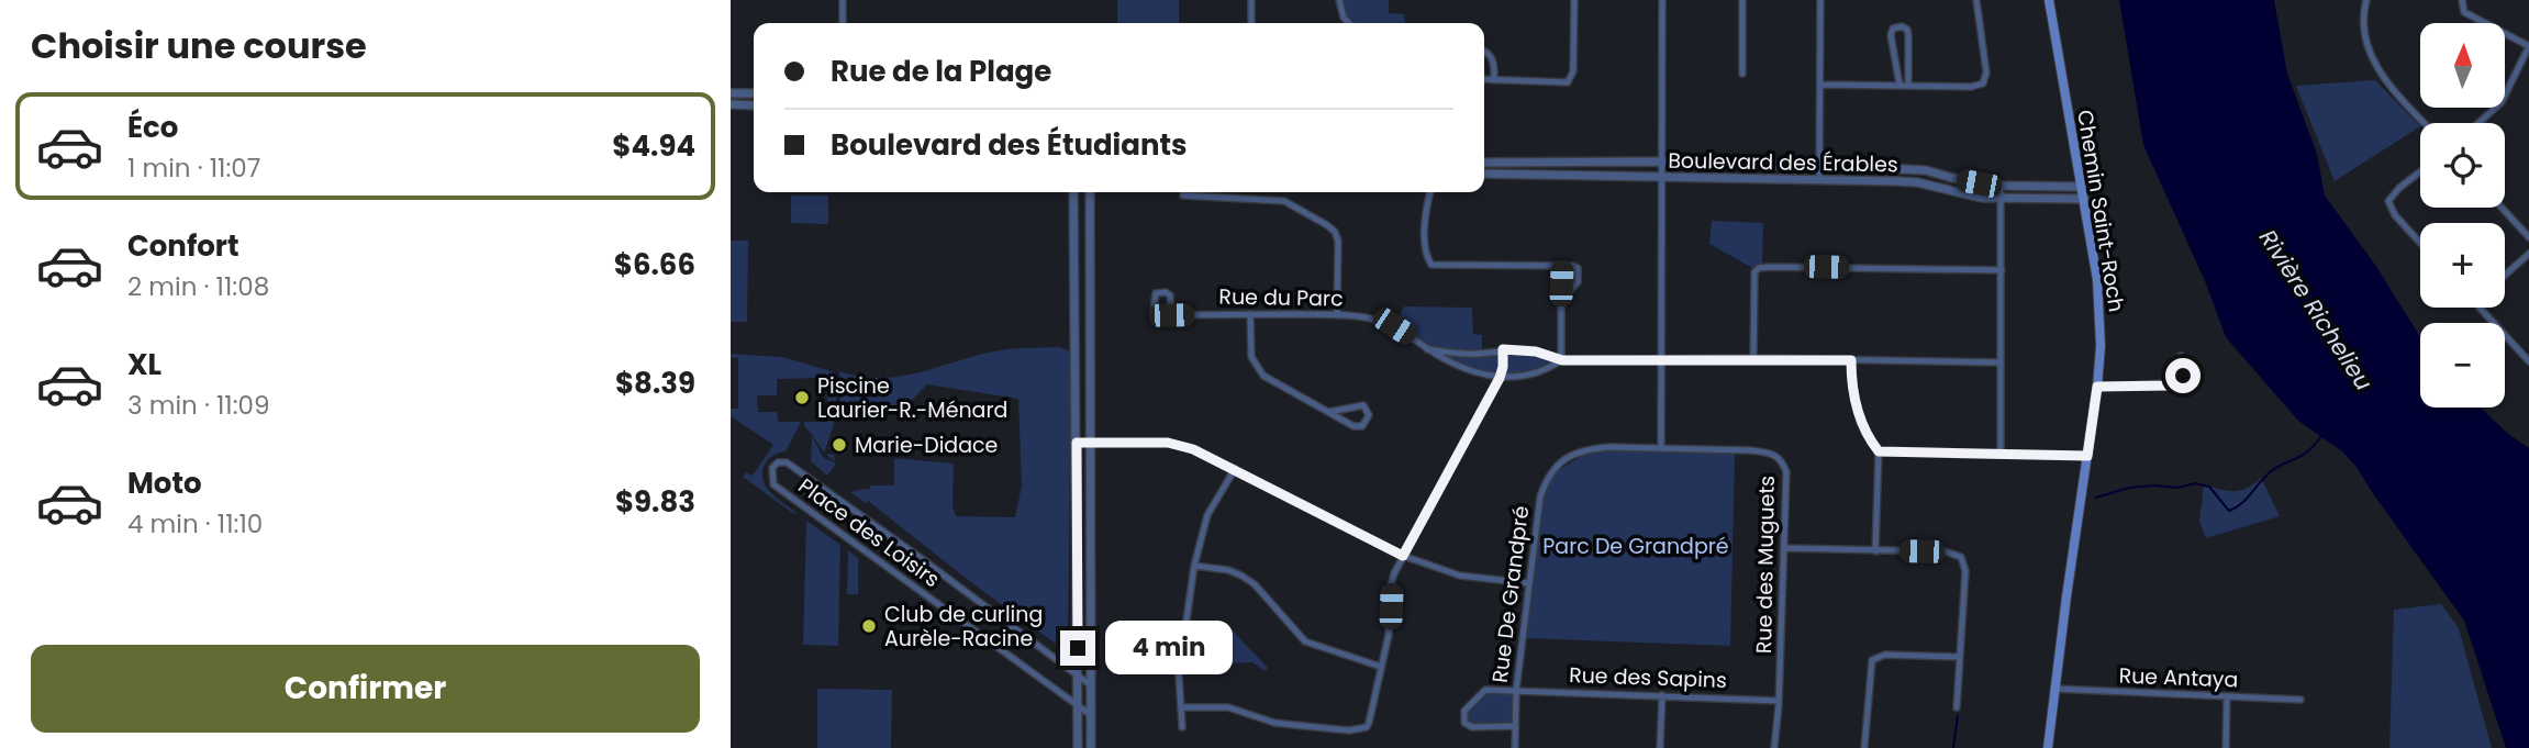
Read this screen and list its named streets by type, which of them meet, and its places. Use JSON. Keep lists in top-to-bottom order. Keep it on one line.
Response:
{"streets":{"main road":["Chemin Saint-Roch"],"street":["Boulevard des Érables","Rue du Parc","Place des Loisirs","Rue des Muguets","Rue De Grandpré","Rue des Sapins","Rue Antaya"]},"crossings":[["Boulevard des Érables","Chemin Saint-Roch"],["Chemin Saint-Roch","Rue Antaya"],["Rue des Muguets","Rue De Grandpré"],["Rue des Muguets","Rue des Sapins"],["Rue De Grandpré","Rue des Sapins"]],"water":["Rivière Richelieu"],"parks":["Parc De Grandpré"],"places":["Piscine Laurier-R.-Ménard","Marie-Didace","Club de curling Aurèle-Racine"],"north":"top","page":{"heading":"Choisir une course","map_buttons":["+","−"],"banner":["Rue de la Plage","Boulevard des Étudiants"],"list":[{"name":"Éco","note":"1 min · 11:07","value":"$4.94"},{"name":"Confort","note":"2 min · 11:08","value":"$6.66"},{"name":"XL","note":"3 min · 11:09","value":"$8.39"},{"name":"Moto","note":"4 min · 11:10","value":"$9.83"}],"bubble":"4 min","buttons":"Confirmer"}}
